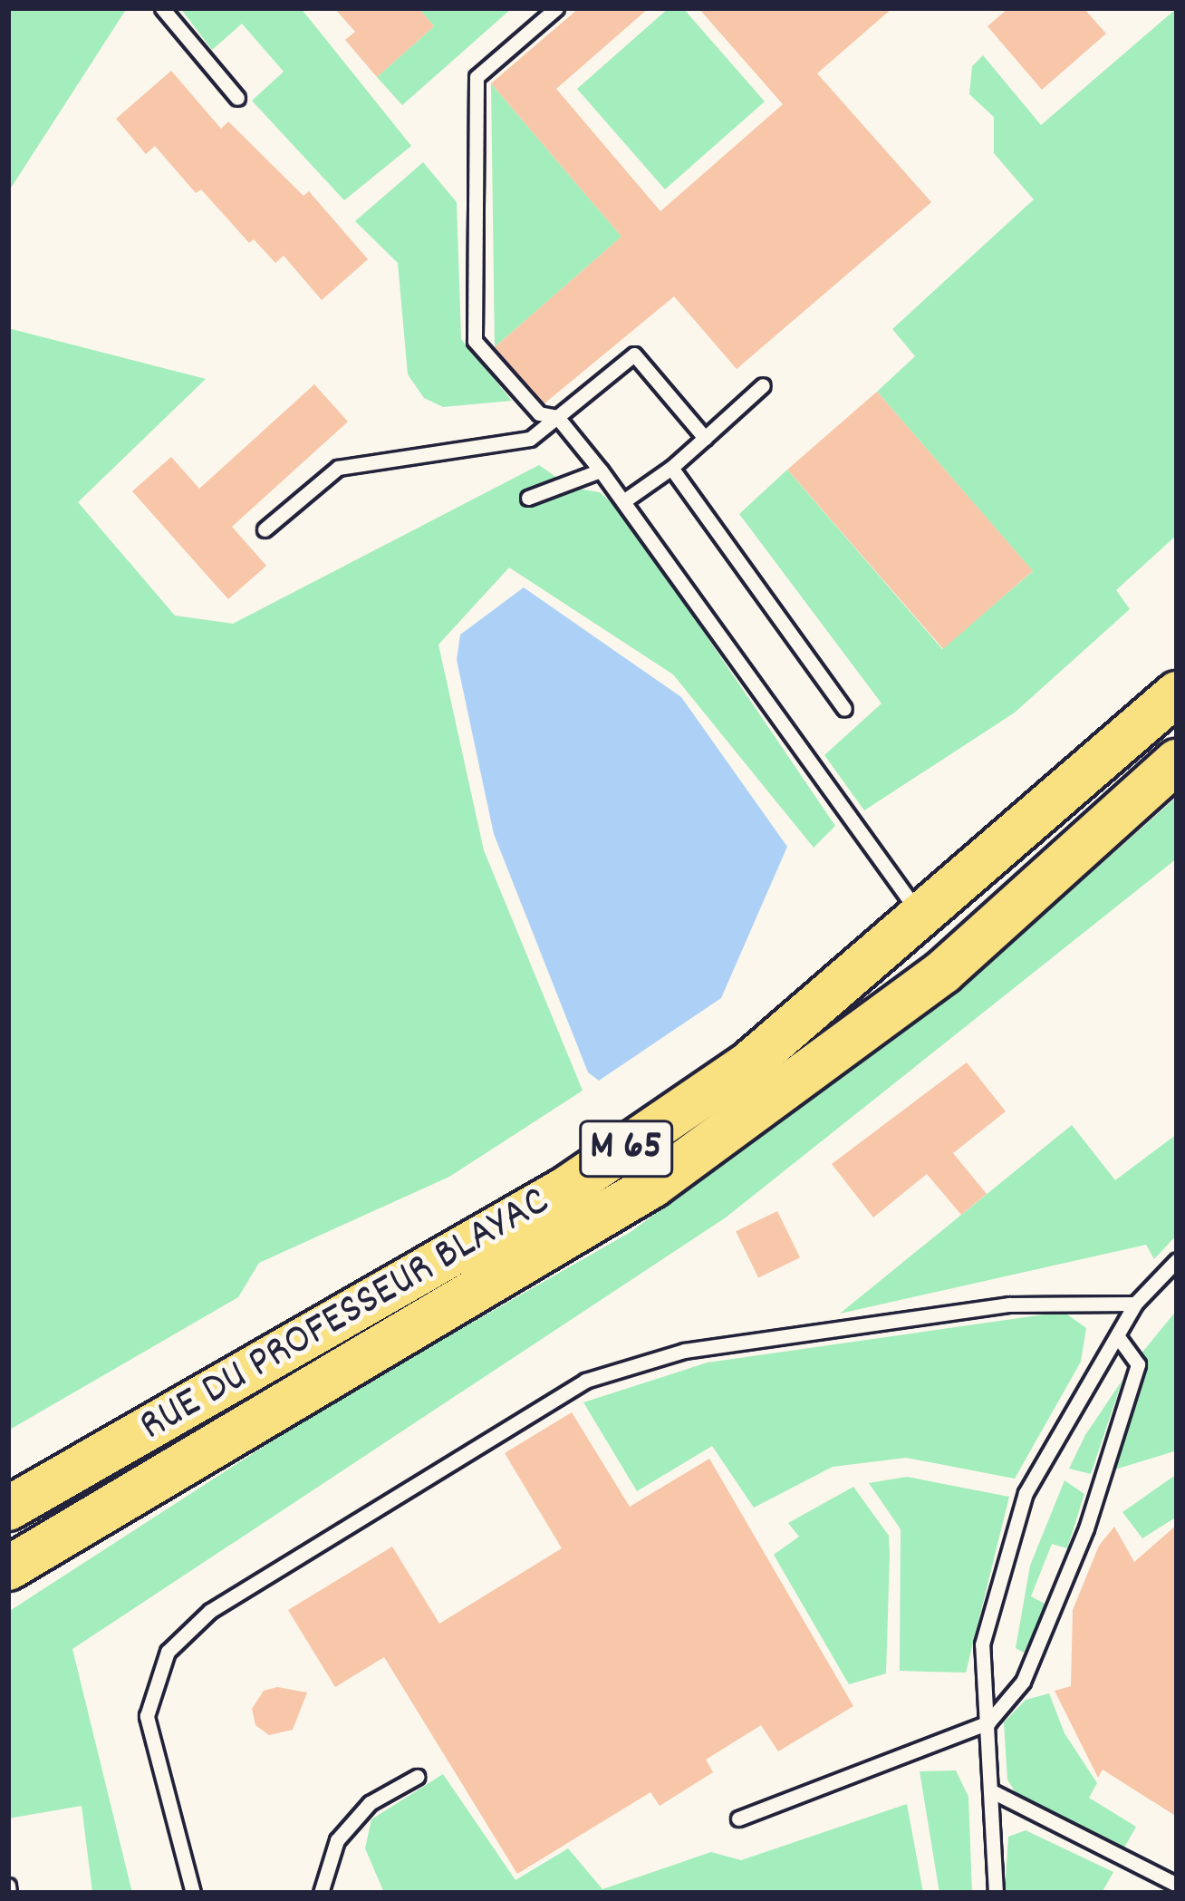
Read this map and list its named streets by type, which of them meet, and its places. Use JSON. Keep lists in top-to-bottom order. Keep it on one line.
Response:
{"streets":{"main road":["M 65","RUE DU PROFESSEUR BLAYAC"]}}
